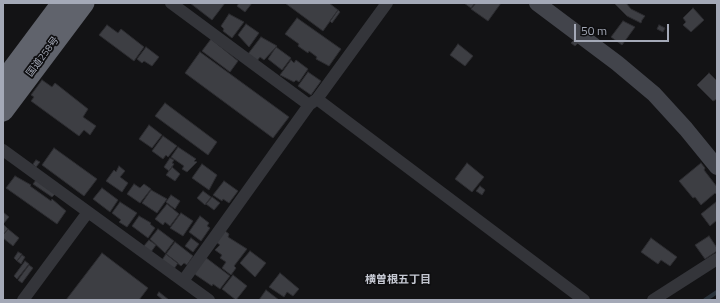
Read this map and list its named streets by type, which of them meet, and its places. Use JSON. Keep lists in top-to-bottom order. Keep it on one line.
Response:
{"streets":{"highway":["国道258号"]},"districts":["横曽根五丁目"],"scale_bar":"50 m"}
